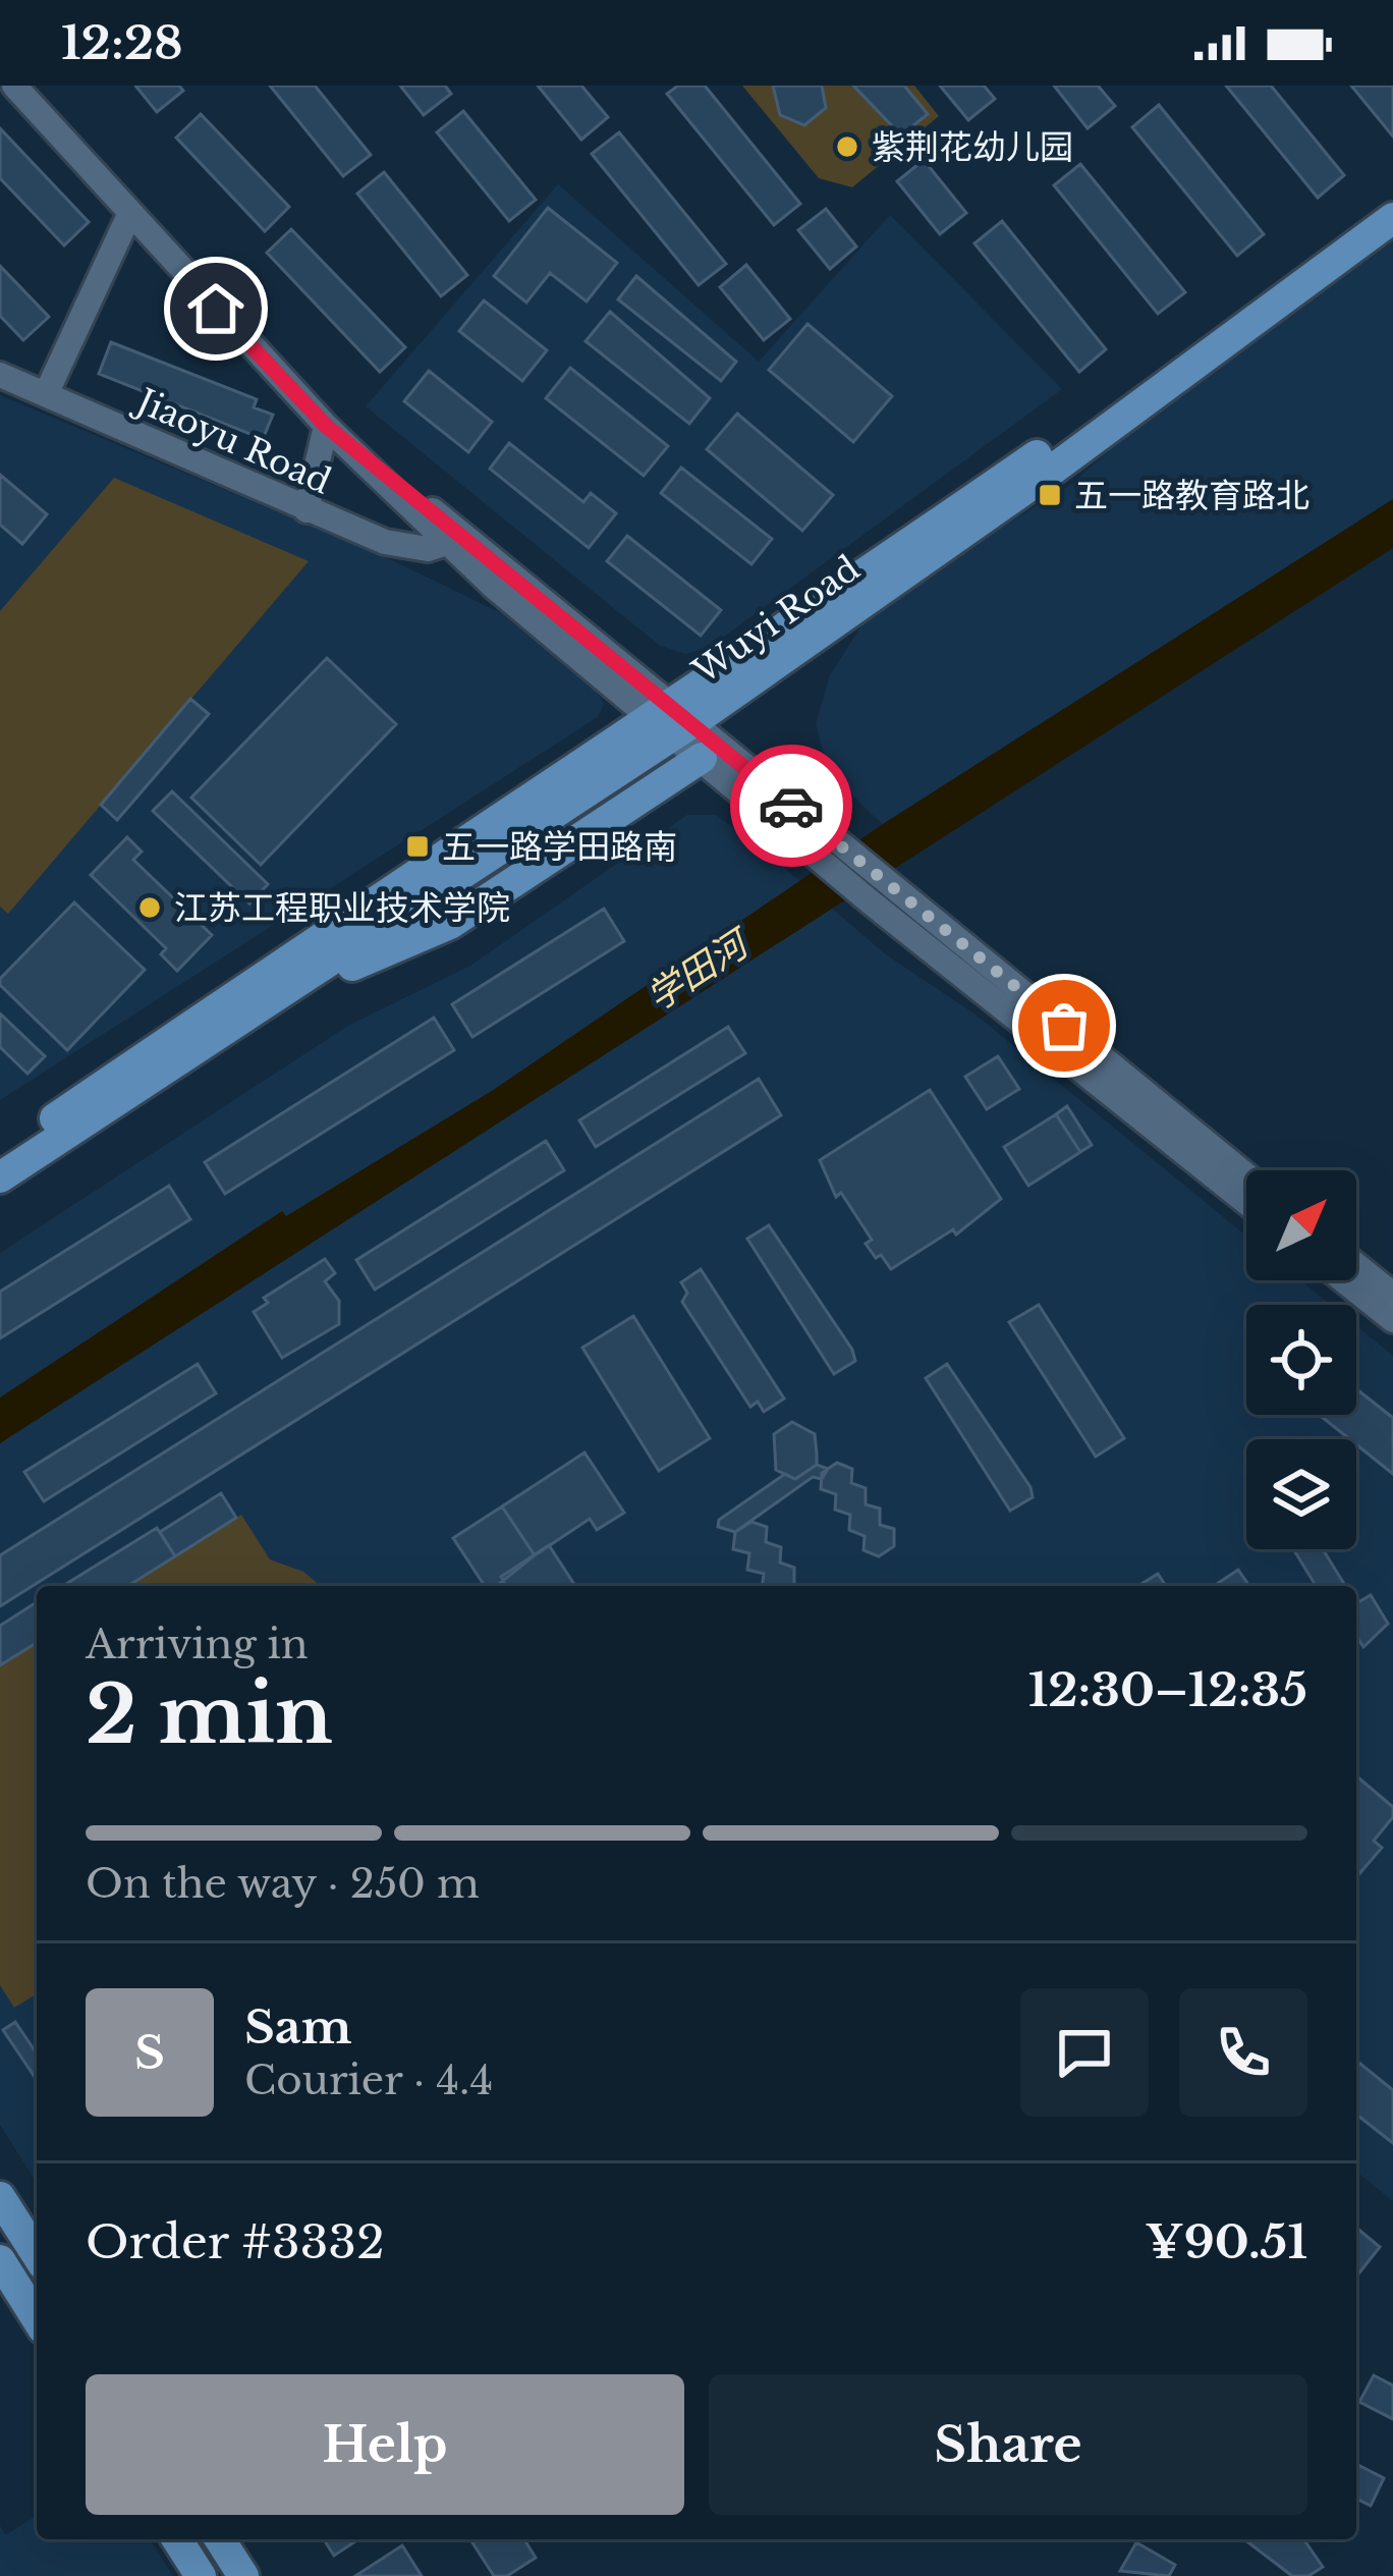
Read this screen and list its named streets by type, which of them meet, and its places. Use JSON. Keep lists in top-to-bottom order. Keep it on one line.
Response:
{"streets":{"main road":["Wuyi Road"],"street":["Jiaoyu Road"]},"crossings":[["Jiaoyu Road","Wuyi Road"]],"water":["学田河"],"places":{"other":["紫荆花幼儿园","江苏工程职业技术学院"],"transit":["五一路教育路北","五一路学田路南"]},"north":"top right","page":{"status":"12:28","heading":["2 min","Arriving in","12:30–12:35"],"panel":["Sam","Courier · 4.4","Order #3332","¥90.51"],"bar":"On the way · 250 m","round":"S","buttons":["Help","Share"]}}
